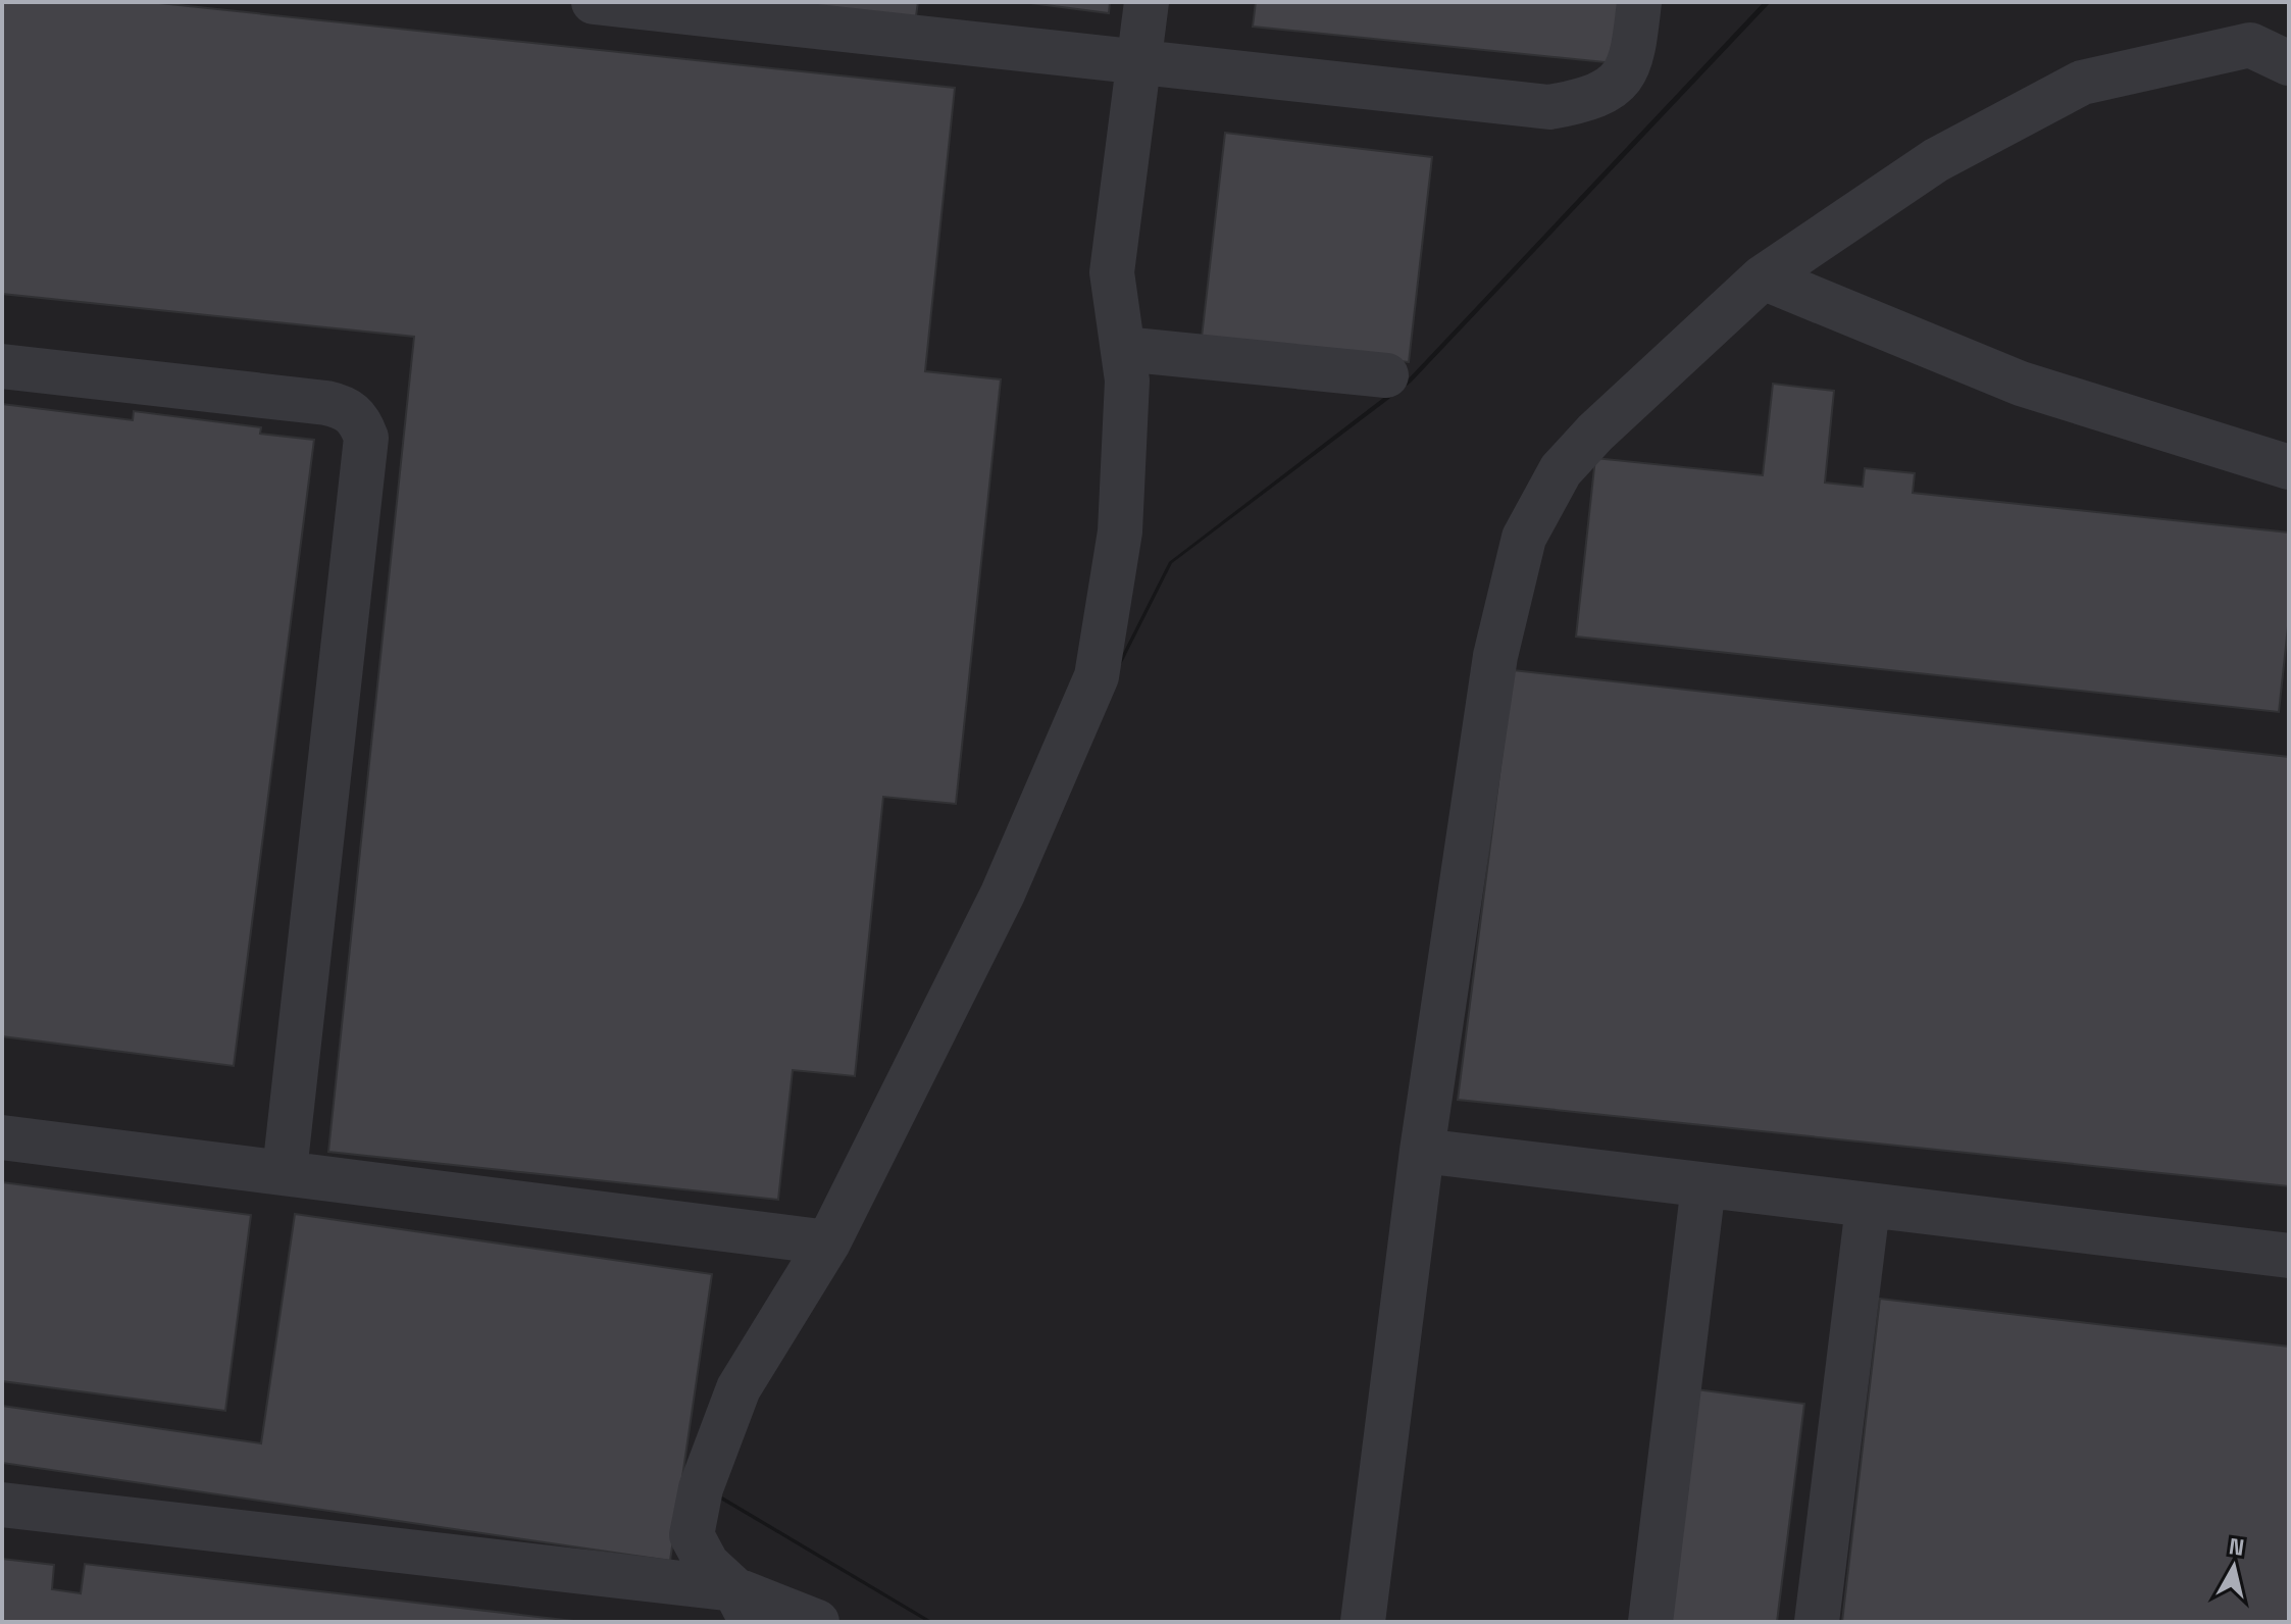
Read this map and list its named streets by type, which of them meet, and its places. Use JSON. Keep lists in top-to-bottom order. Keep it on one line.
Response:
{"north":"top"}
